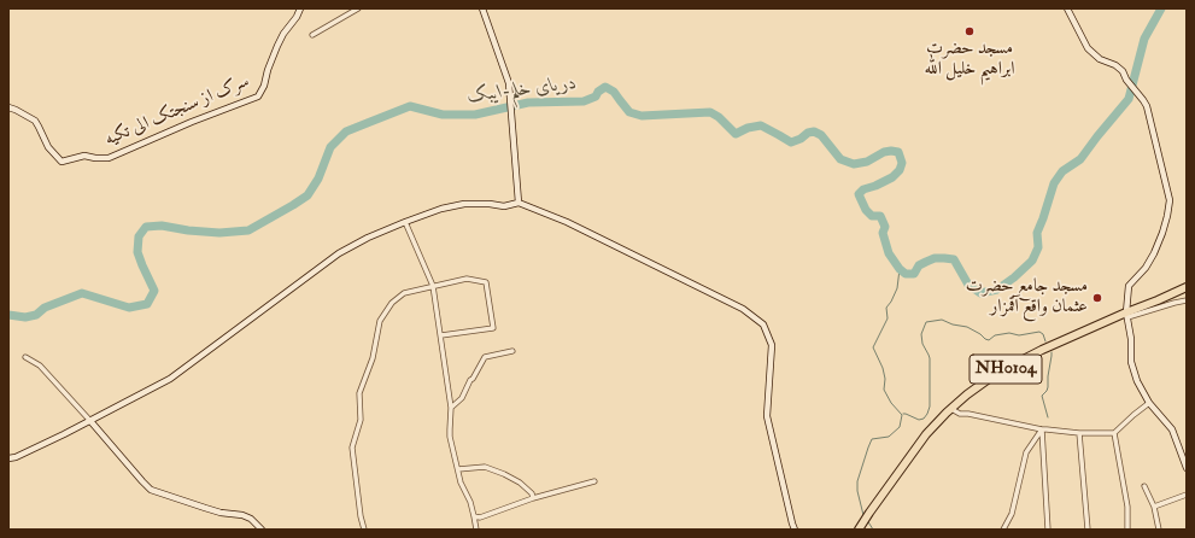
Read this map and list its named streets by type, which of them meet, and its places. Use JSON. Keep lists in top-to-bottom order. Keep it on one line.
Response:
{"streets":{"highway":["NH0104"],"main road":["سرک از سنجتک الی تکیه"]},"water":["دریای خلم-ایبک"],"places":["مسجد حضرت ابراهیم خلیل الله","مسجد جامع حضرت عثمان واقع آقمزار"]}
